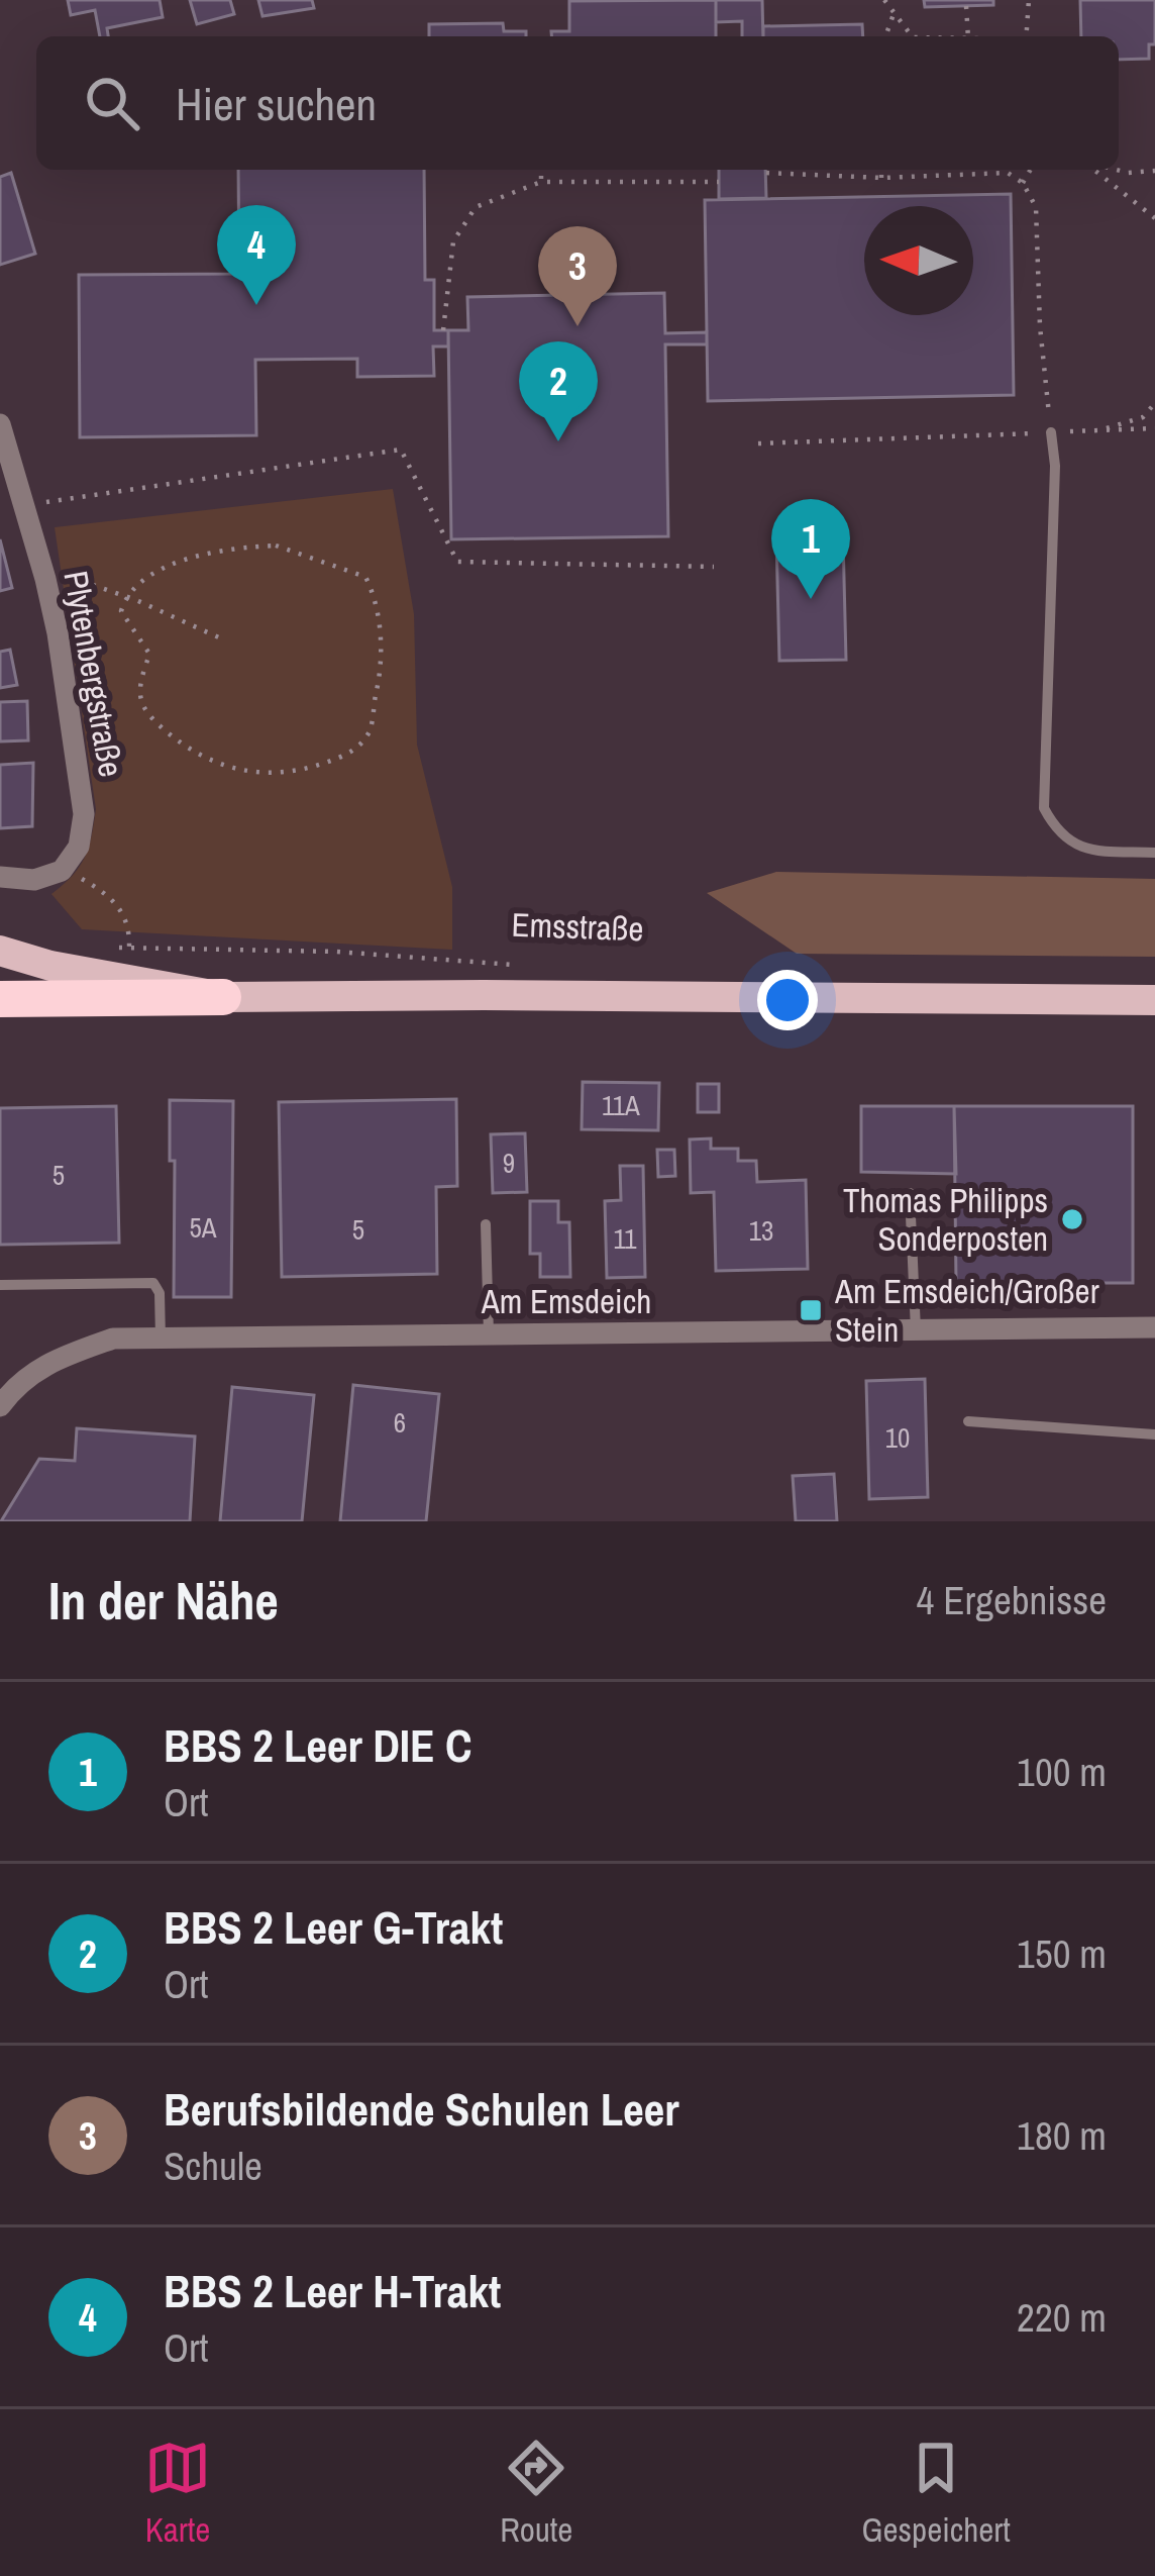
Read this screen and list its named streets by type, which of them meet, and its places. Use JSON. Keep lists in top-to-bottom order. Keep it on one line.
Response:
{"streets":{"highway":["Emsstraße"],"street":["Plytenbergstraße","Am Emsdeich"]},"places":{"other":["Thomas Philipps Sonderposten"],"transit":["Am Emsdeich/Großer Stein"]},"house_numbers":["11A","9","5","5A","5","13","11","6","10"],"north":"left","page":{"search":"Hier suchen","pins":["4","3","2","1"],"heading":["In der Nähe","4 Ergebnisse"],"list":[{"mark":"1","name":"BBS 2 Leer DIE C","note":"Ort","value":"100 m"},{"mark":"2","name":"BBS 2 Leer G-Trakt","note":"Ort","value":"150 m"},{"mark":"3","name":"Berufsbildende Schulen Leer","note":"Schule","value":"180 m"},{"mark":"4","name":"BBS 2 Leer H-Trakt","note":"Ort","value":"220 m"}],"nav":["Karte","Route","Gespeichert"]}}
